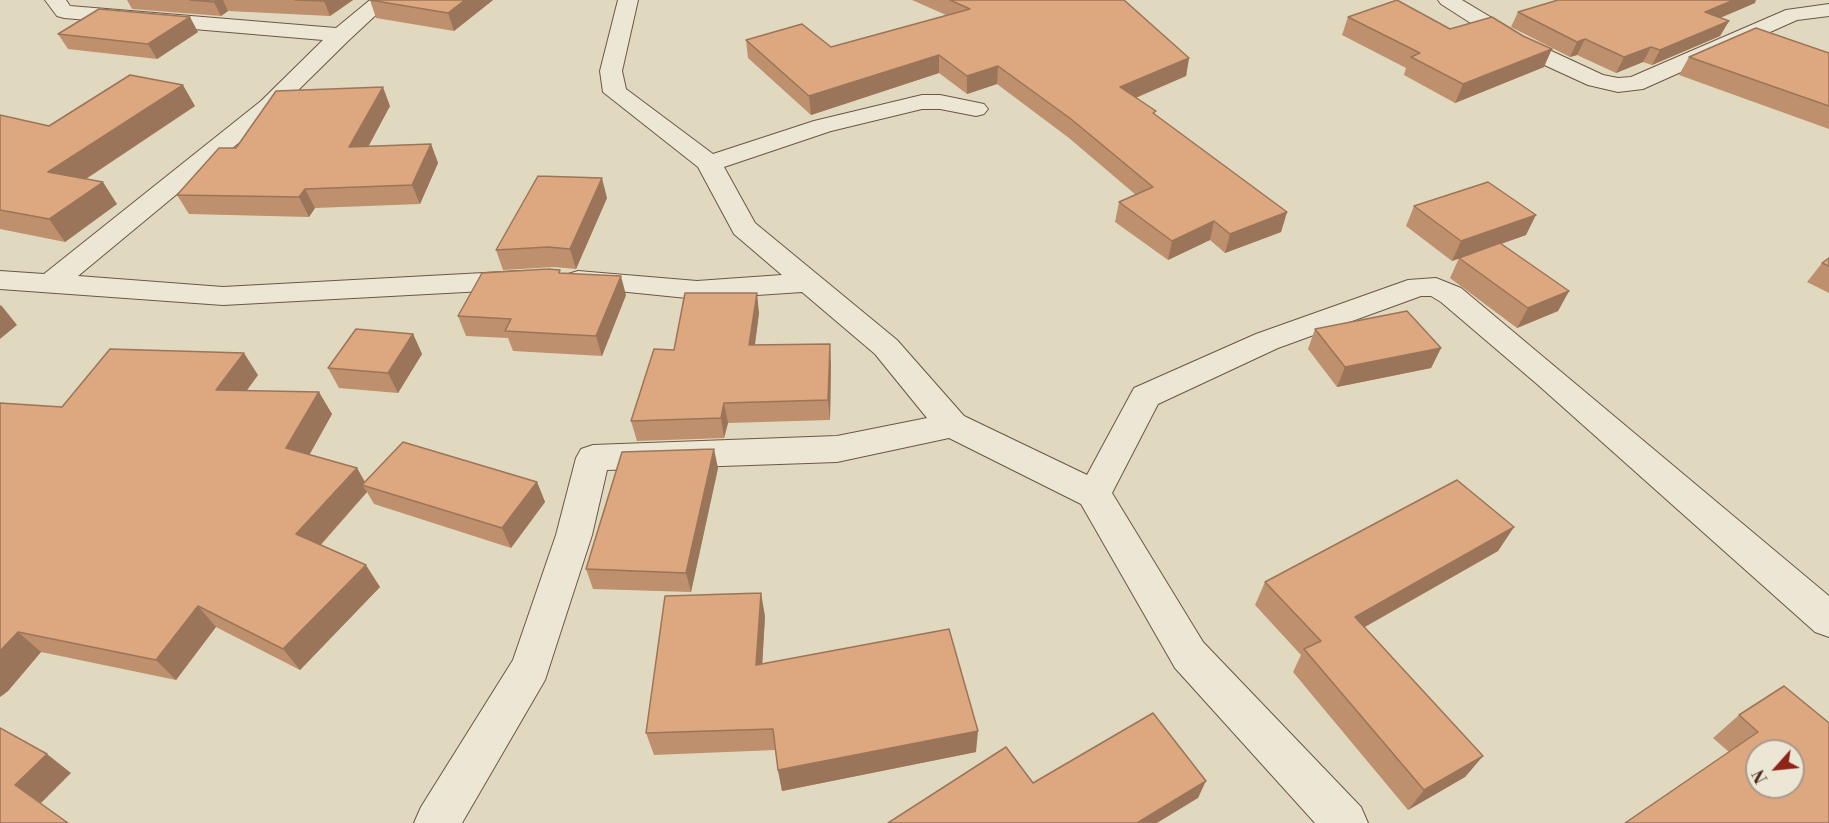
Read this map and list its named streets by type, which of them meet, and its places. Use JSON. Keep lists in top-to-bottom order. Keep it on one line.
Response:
{"north":"bottom left"}
